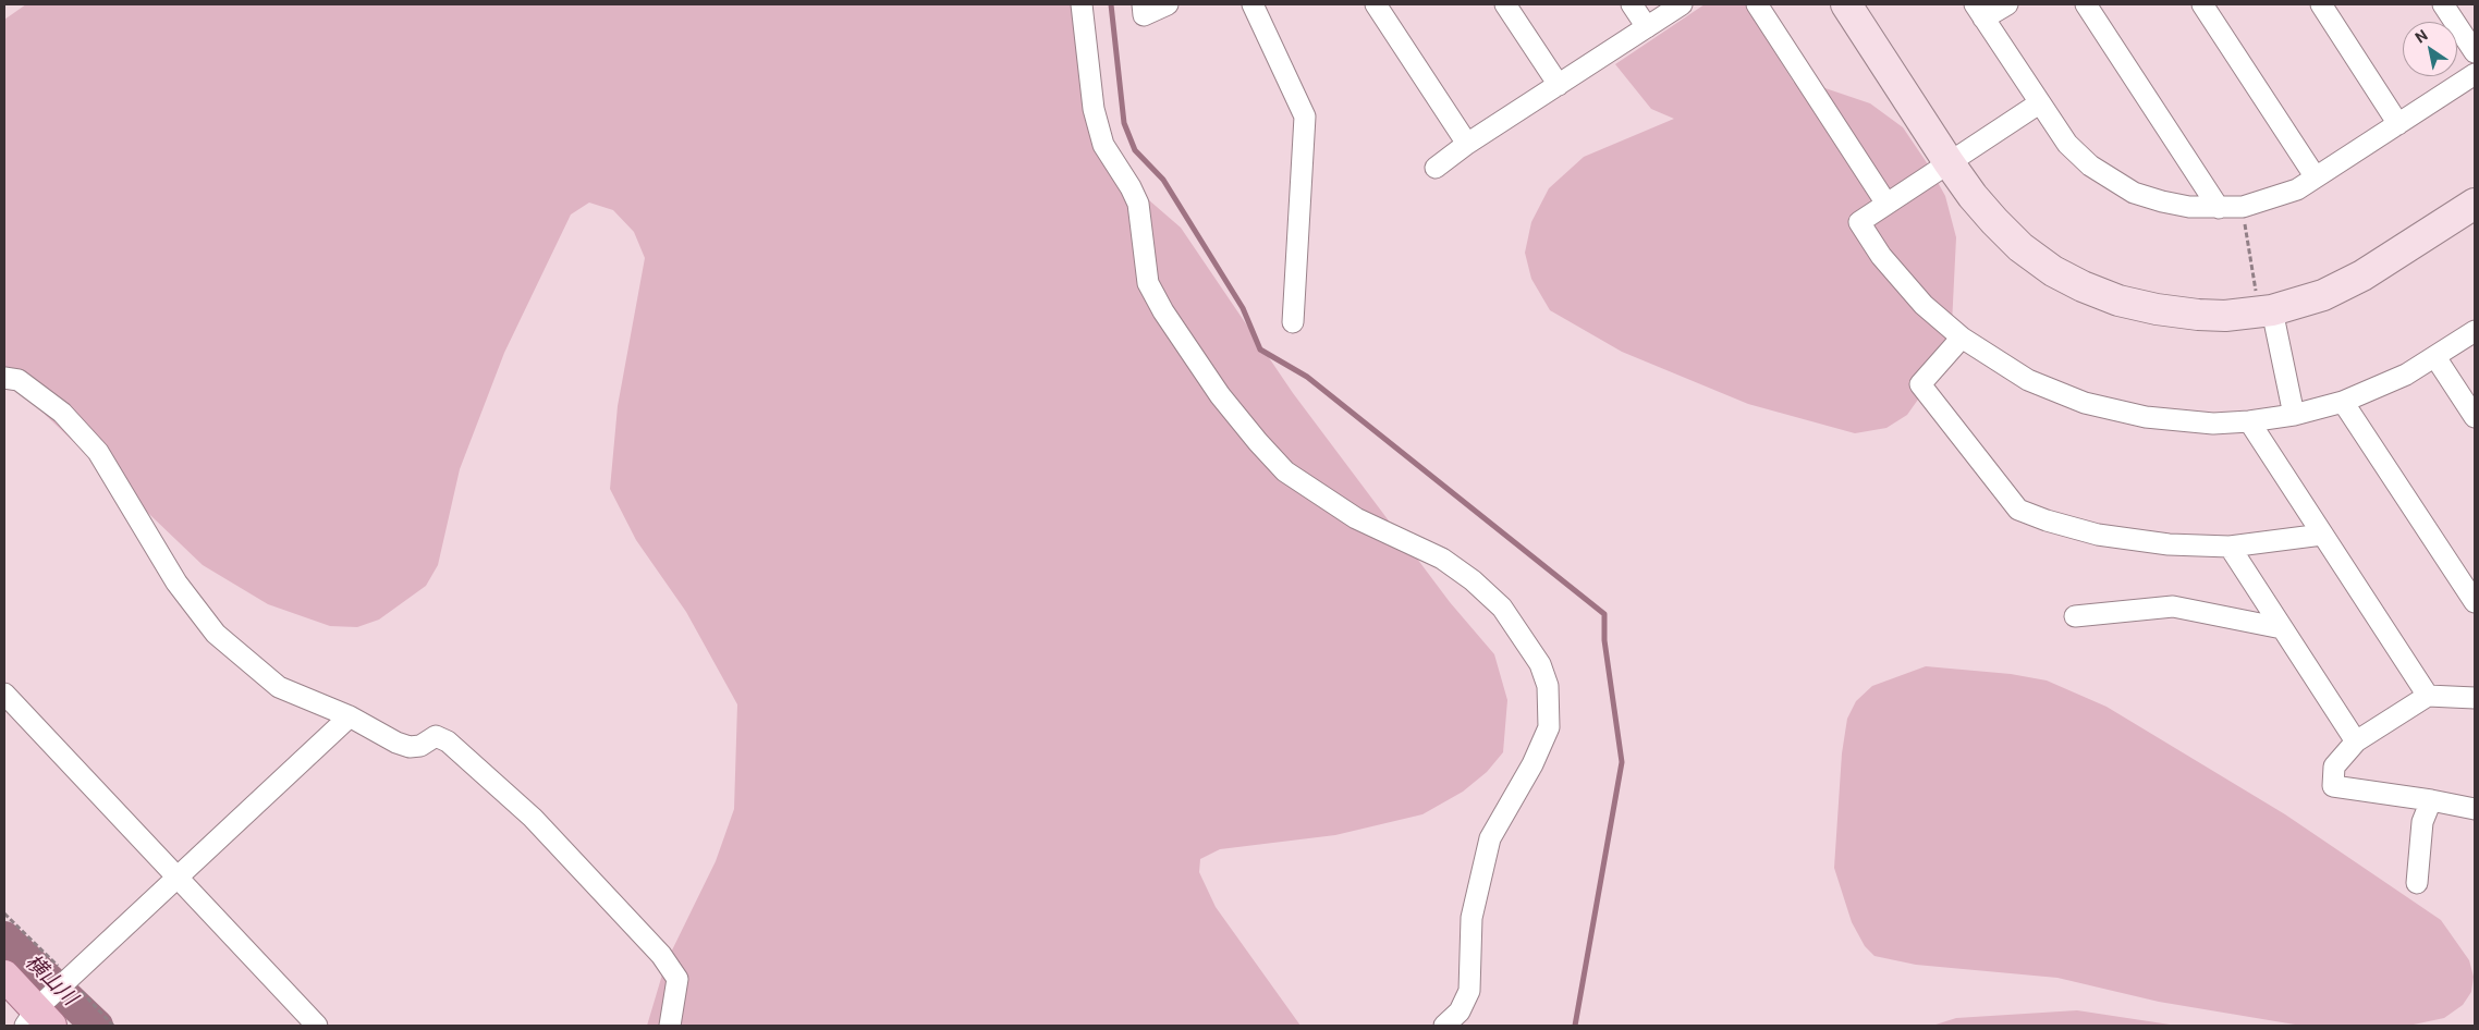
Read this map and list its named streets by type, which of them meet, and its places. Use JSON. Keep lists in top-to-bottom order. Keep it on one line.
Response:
{"water":["横山川"],"north":"top left"}
